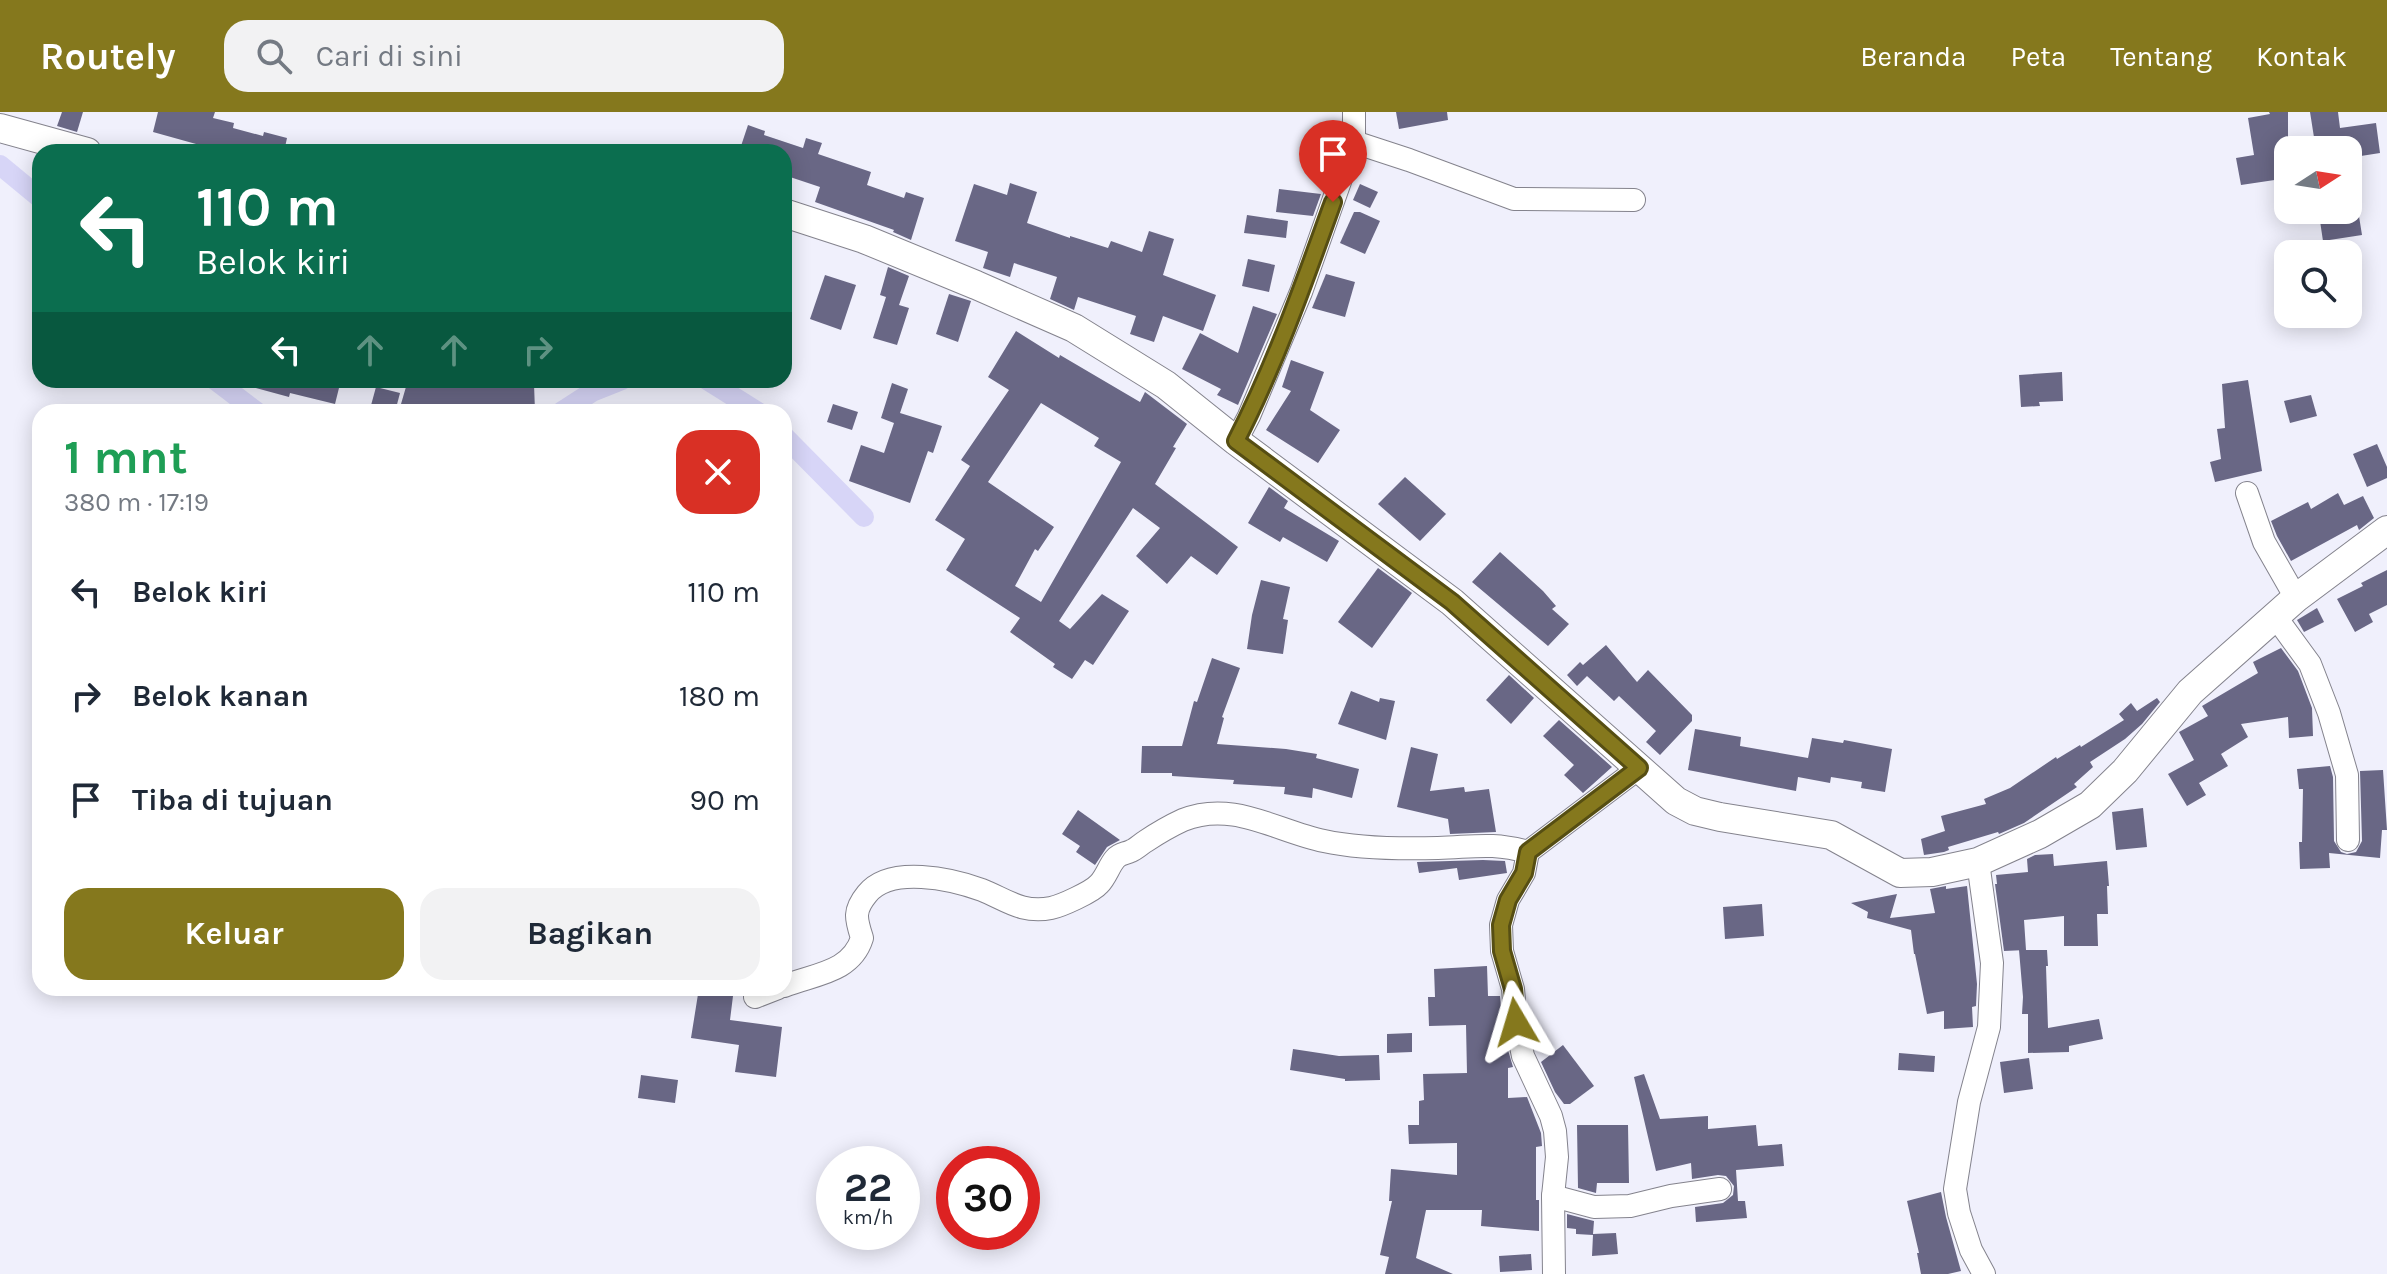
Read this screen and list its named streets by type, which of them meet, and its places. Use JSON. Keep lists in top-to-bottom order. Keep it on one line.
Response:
{"north":"right","page":{"header":"Routely","search":"Cari di sini","nav":["Beranda","Peta","Tentang","Kontak"],"turn":["110 m","Belok kiri"],"heading":["1 mnt","380 m · 17:19"],"list":[{"name":"Belok kiri","value":"110 m"},{"name":"Belok kanan","value":"180 m"},{"name":"Tiba di tujuan","value":"90 m"}],"buttons":["Keluar","Bagikan"],"speed":"22 km/h","limit":"30"}}
